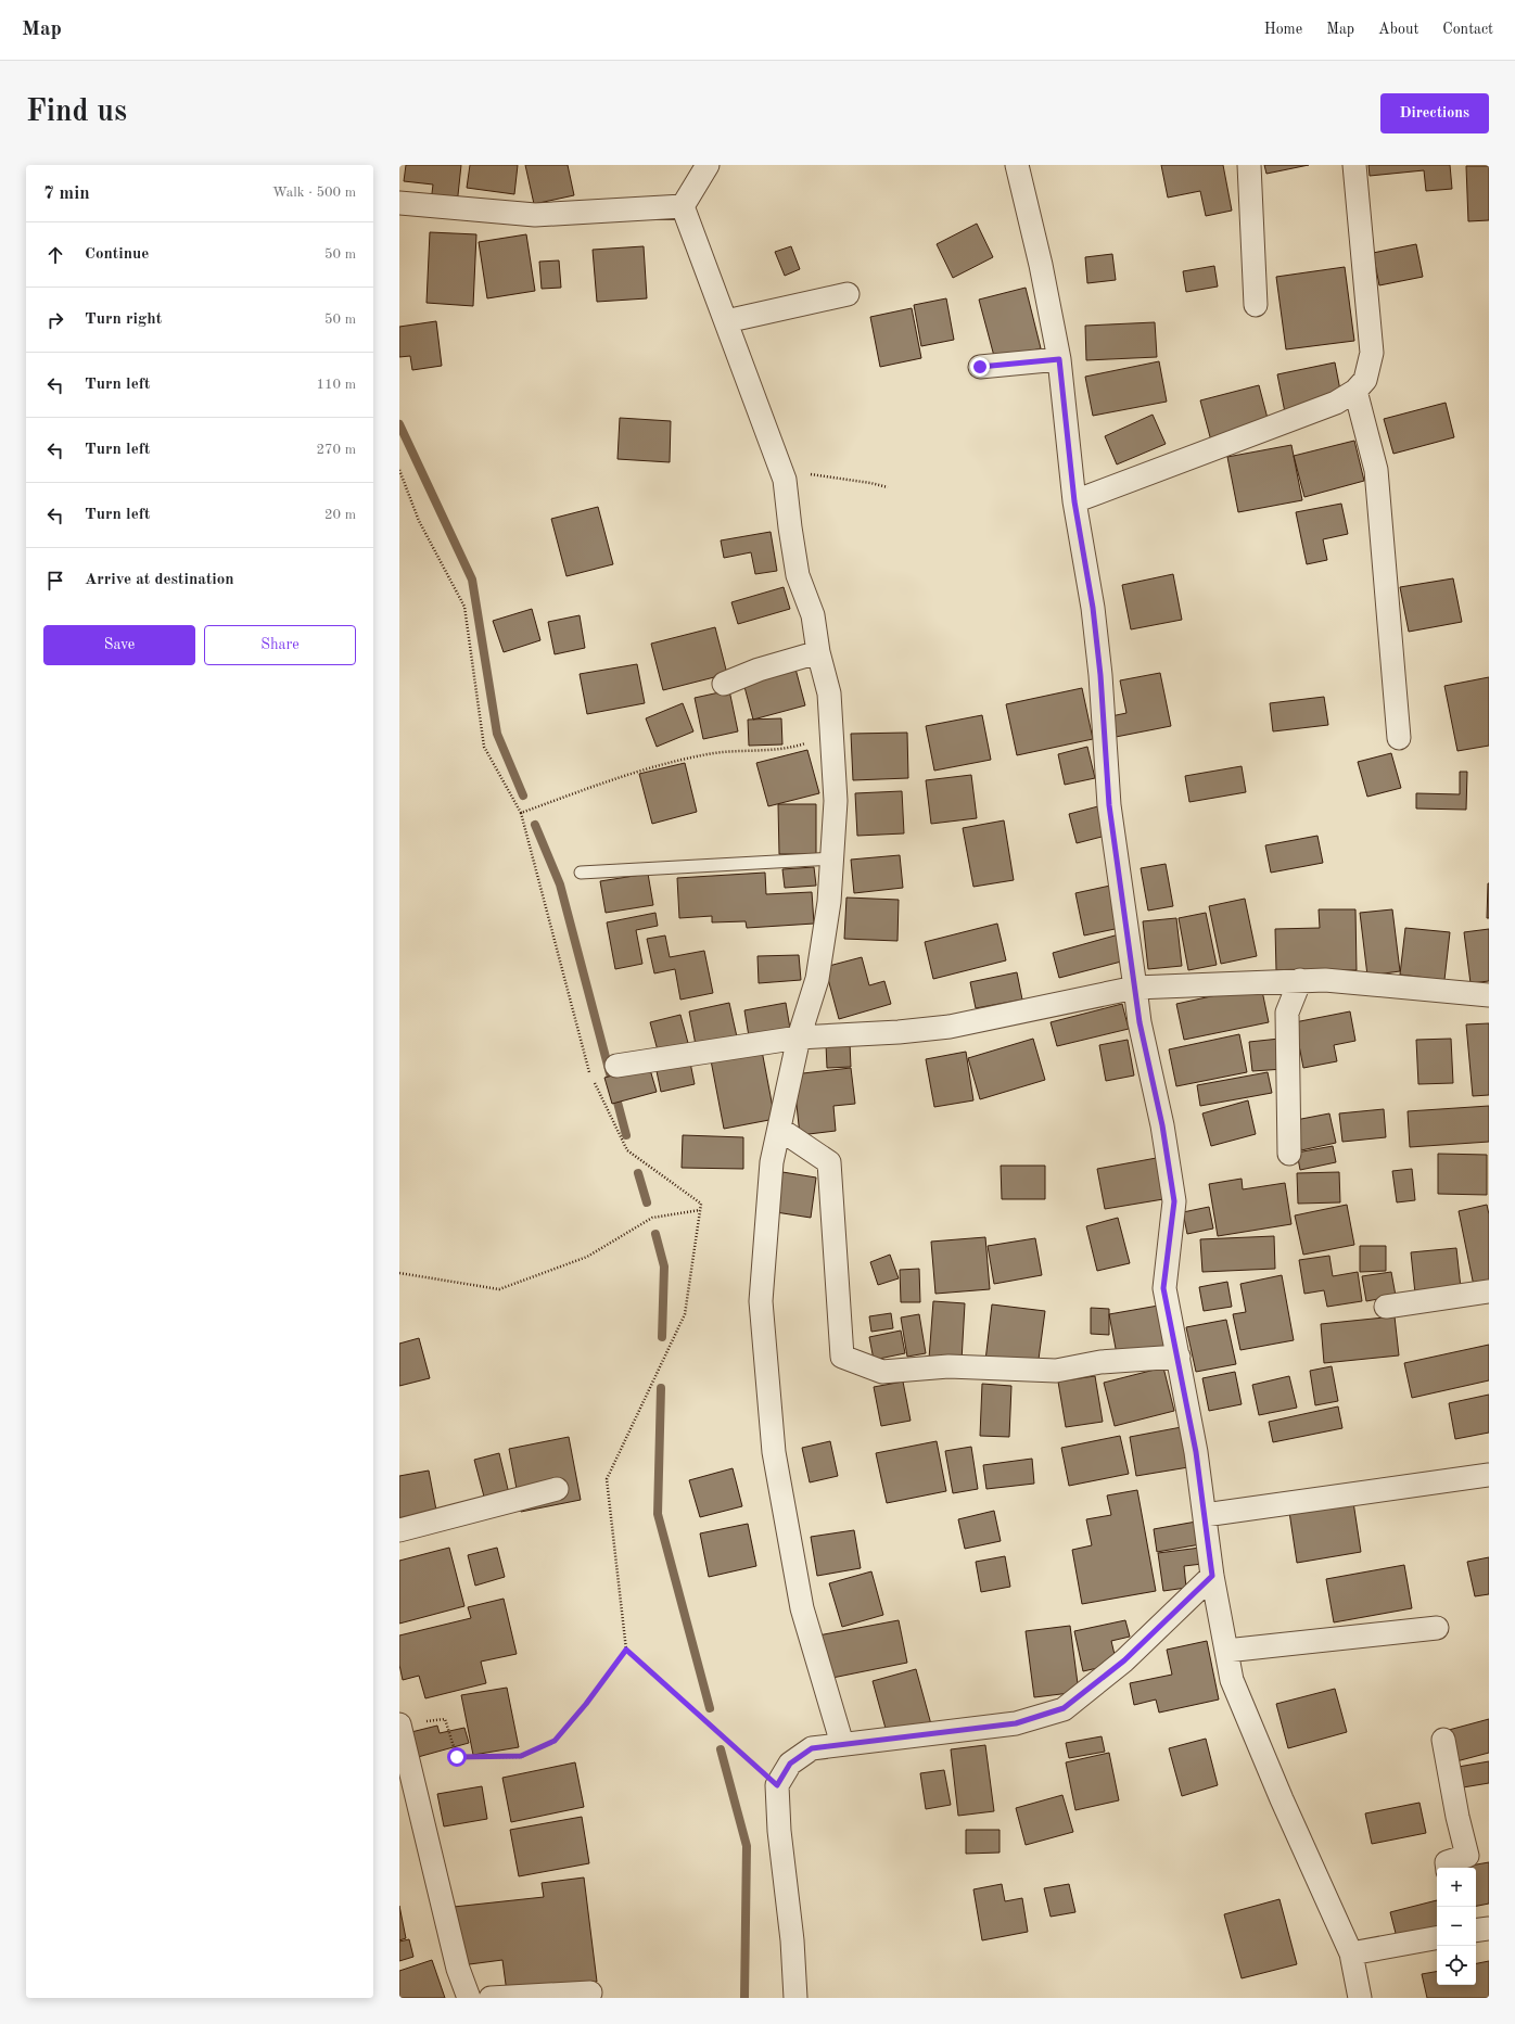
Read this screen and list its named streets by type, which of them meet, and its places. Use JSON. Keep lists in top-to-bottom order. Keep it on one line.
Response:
{"page":{"header":"Map","nav":["Home","Map","About","Contact"],"buttons":["Directions",["Save","Share"]],"title":"Find us","heading":["7 min","Walk · 500 m"],"list":[["Continue","50 m"],["Turn right","50 m"],["Turn left","110 m"],["Turn left","270 m"],["Turn left","20 m"],"Arrive at destination"],"map_buttons":["+","−"]}}
